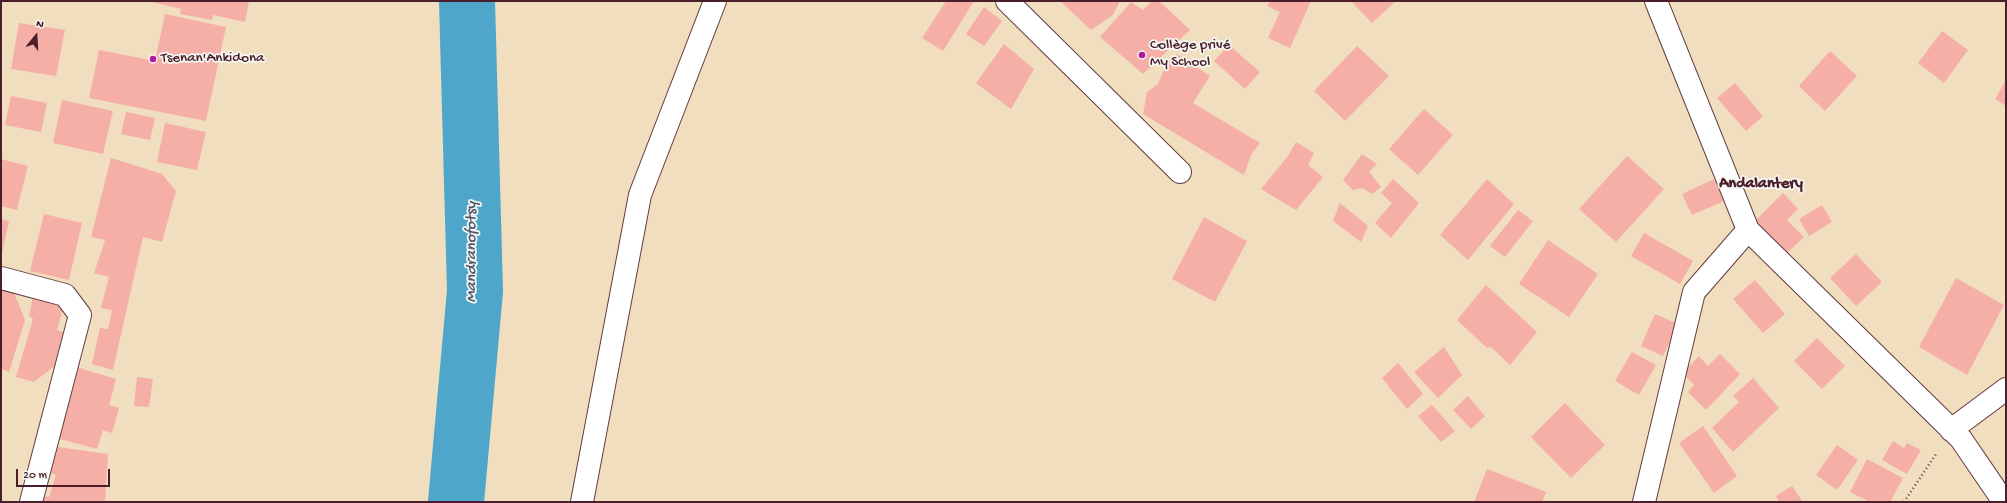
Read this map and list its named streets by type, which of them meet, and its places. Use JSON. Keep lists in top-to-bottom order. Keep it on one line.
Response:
{"districts":["Andalantery"],"water":["Mandranofotsy"],"places":["Collège privé My School","Tsenan'Ankidona"],"scale_bar":"20 m","north":"top"}
